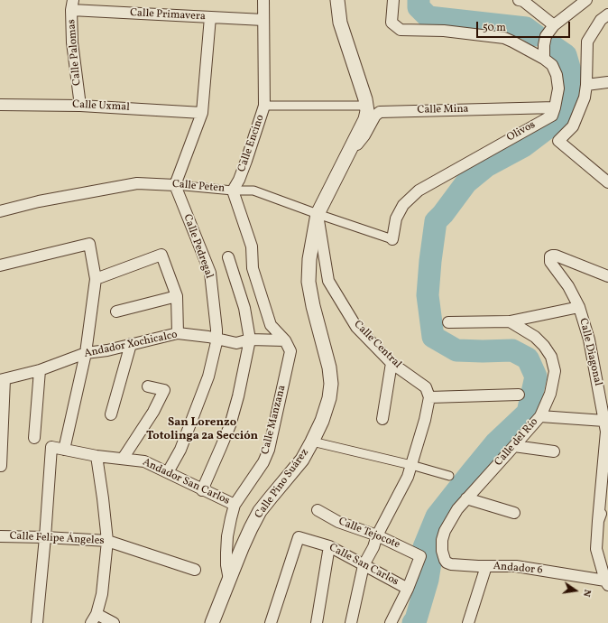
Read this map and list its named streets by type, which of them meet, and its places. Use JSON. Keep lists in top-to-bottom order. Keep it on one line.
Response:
{"streets":{"street":["Calle Primavera","Calle Palomas","Calle Uxmal","Calle Mina","Olivos","Calle Encino","Calle Peten","Calle Pedregal","Andador Xochicalco","Calle Central","Calle Diagonal","Calle Manzana","Calle del Río","Andador San Carlos","Calle Pino Suárez","Calle Tejocote","Calle Felipe Ángeles","Calle San Carlos","Andador 6"]},"crossings":[["Calle Primavera","Calle Palomas"],["Calle Primavera","Calle Encino"],["Calle Palomas","Calle Uxmal"],["Calle Mina","Olivos"],["Olivos","Calle Peten"],["Calle Encino","Calle Peten"],["Calle Peten","Calle Pedregal"],["Calle Peten","Calle Central"],["Calle Peten","Calle Pino Suárez"],["Calle Pedregal","Andador Xochicalco"],["Calle Pedregal","Andador San Carlos"],["Andador Xochicalco","Calle Manzana"],["Calle Central","Calle Pino Suárez"],["Calle Diagonal","Andador 6"],["Calle Manzana","Andador San Carlos"],["Calle Manzana","Calle Pino Suárez"],["Calle del Río","Andador 6"],["Andador San Carlos","Calle Felipe Ángeles"],["Calle Tejocote","Calle San Carlos"]],"districts":["San Lorenzo Totolinga 2a Sección"],"scale_bar":"50 m","north":"right"}
